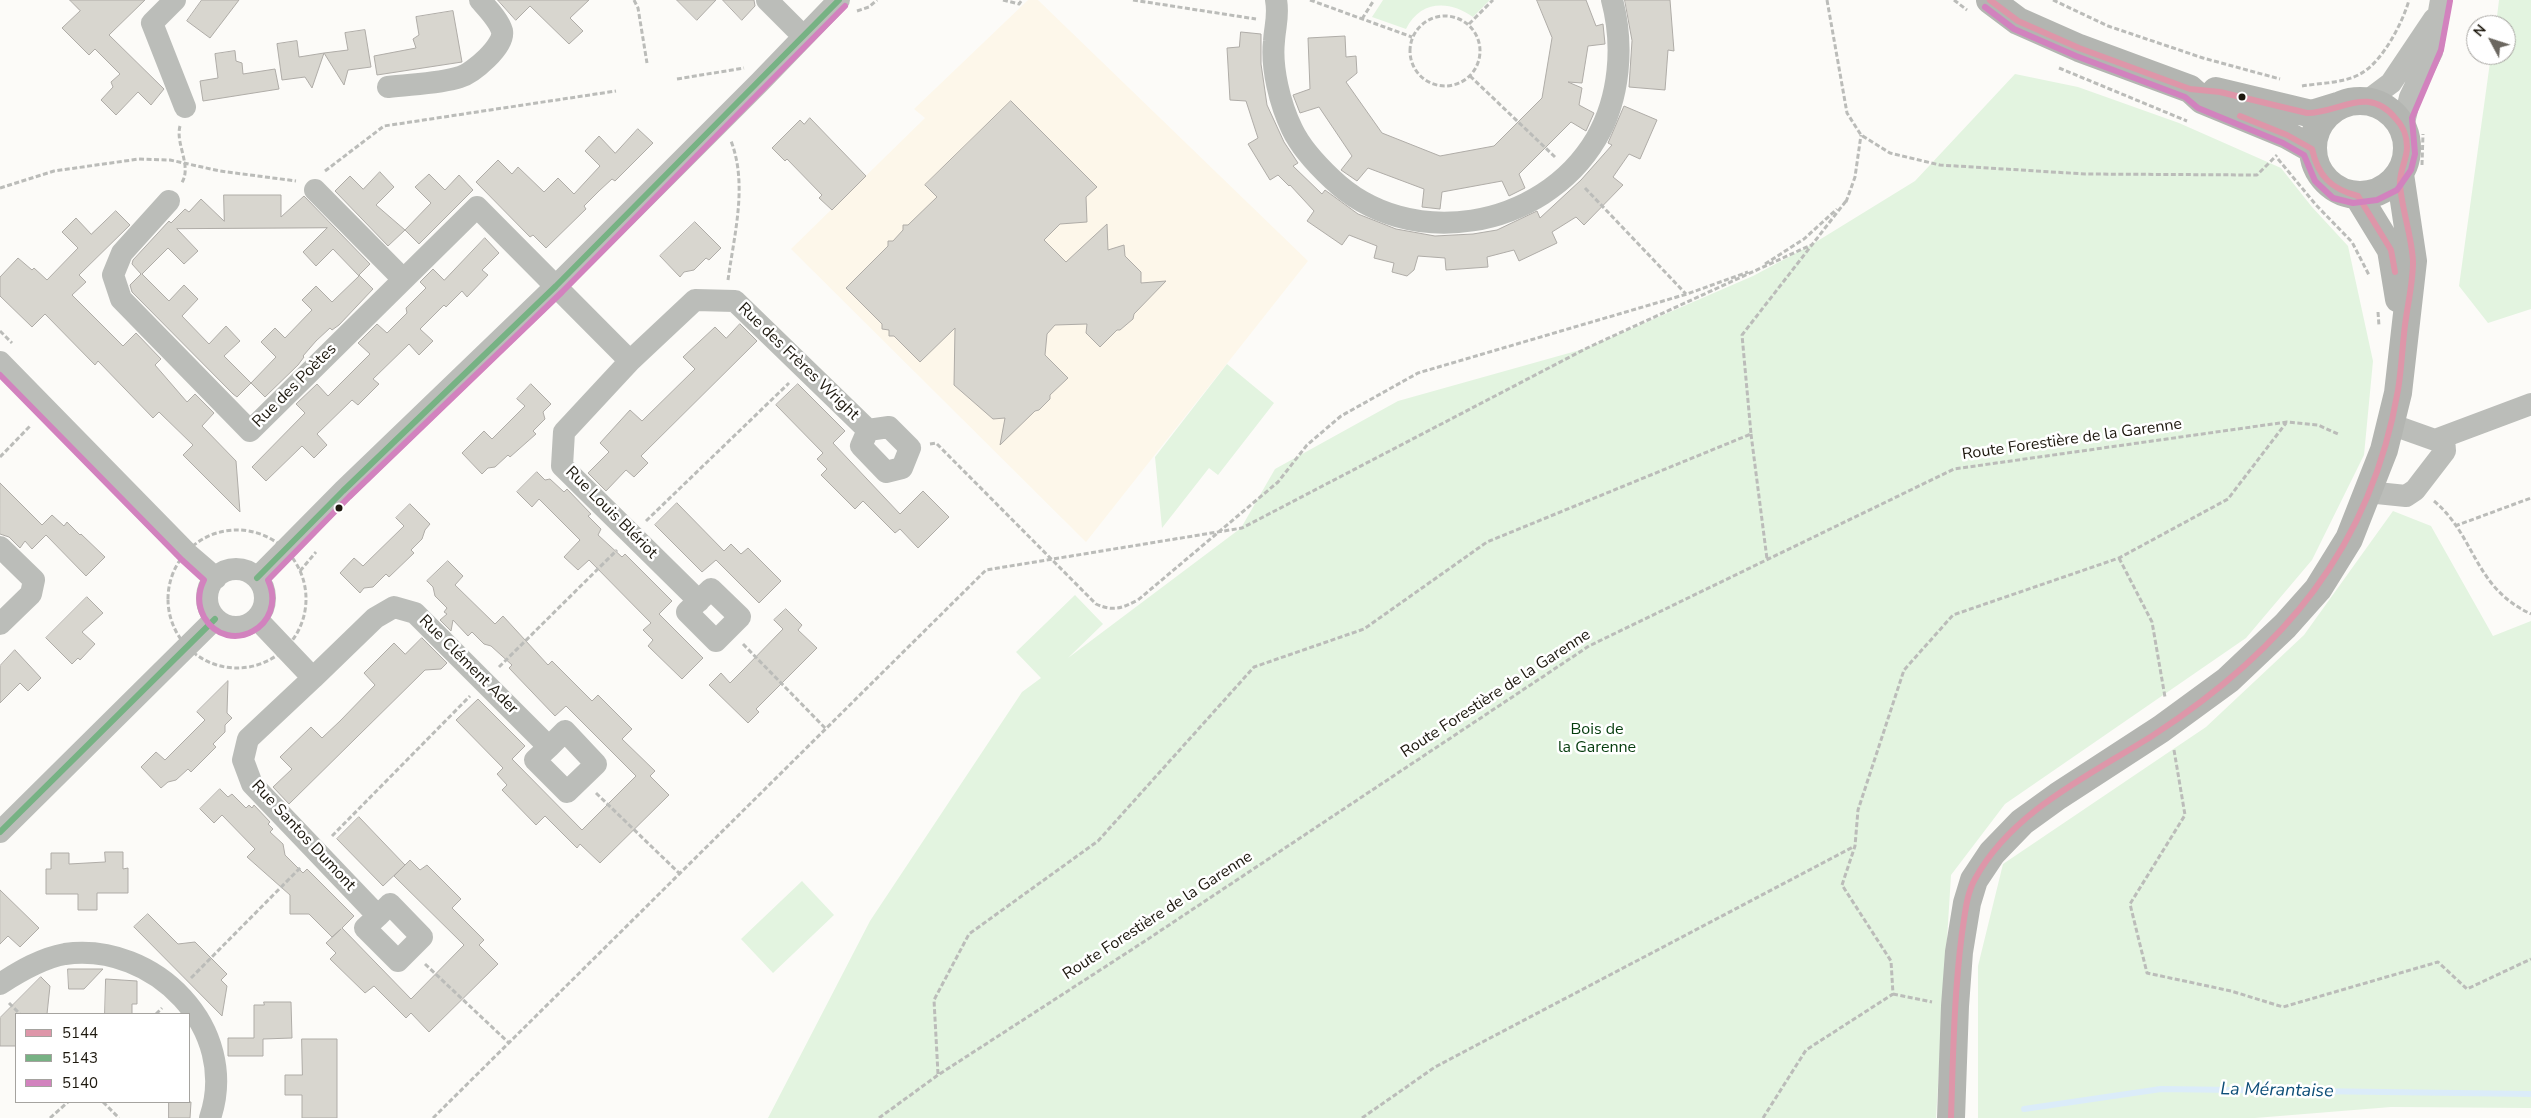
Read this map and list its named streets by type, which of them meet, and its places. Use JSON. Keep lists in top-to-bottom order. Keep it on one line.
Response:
{"streets":{"street":["Rue des Frères Wright","Rue des Poètes","Rue Louis Blériot","Rue Clément Ader","Rue Santos Dumont"],"path":["Route Forestière de la Garenne"]},"crossings":[["Rue des Frères Wright","Rue Louis Blériot"],["Rue Clément Ader","Rue Santos Dumont"]],"water":["La Mérantaise"],"parks":["Bois de la Garenne"],"lines":["transit line 5144","transit line 5143","transit line 5140"],"legend":["5144","5143","5140"],"north":"top left"}
